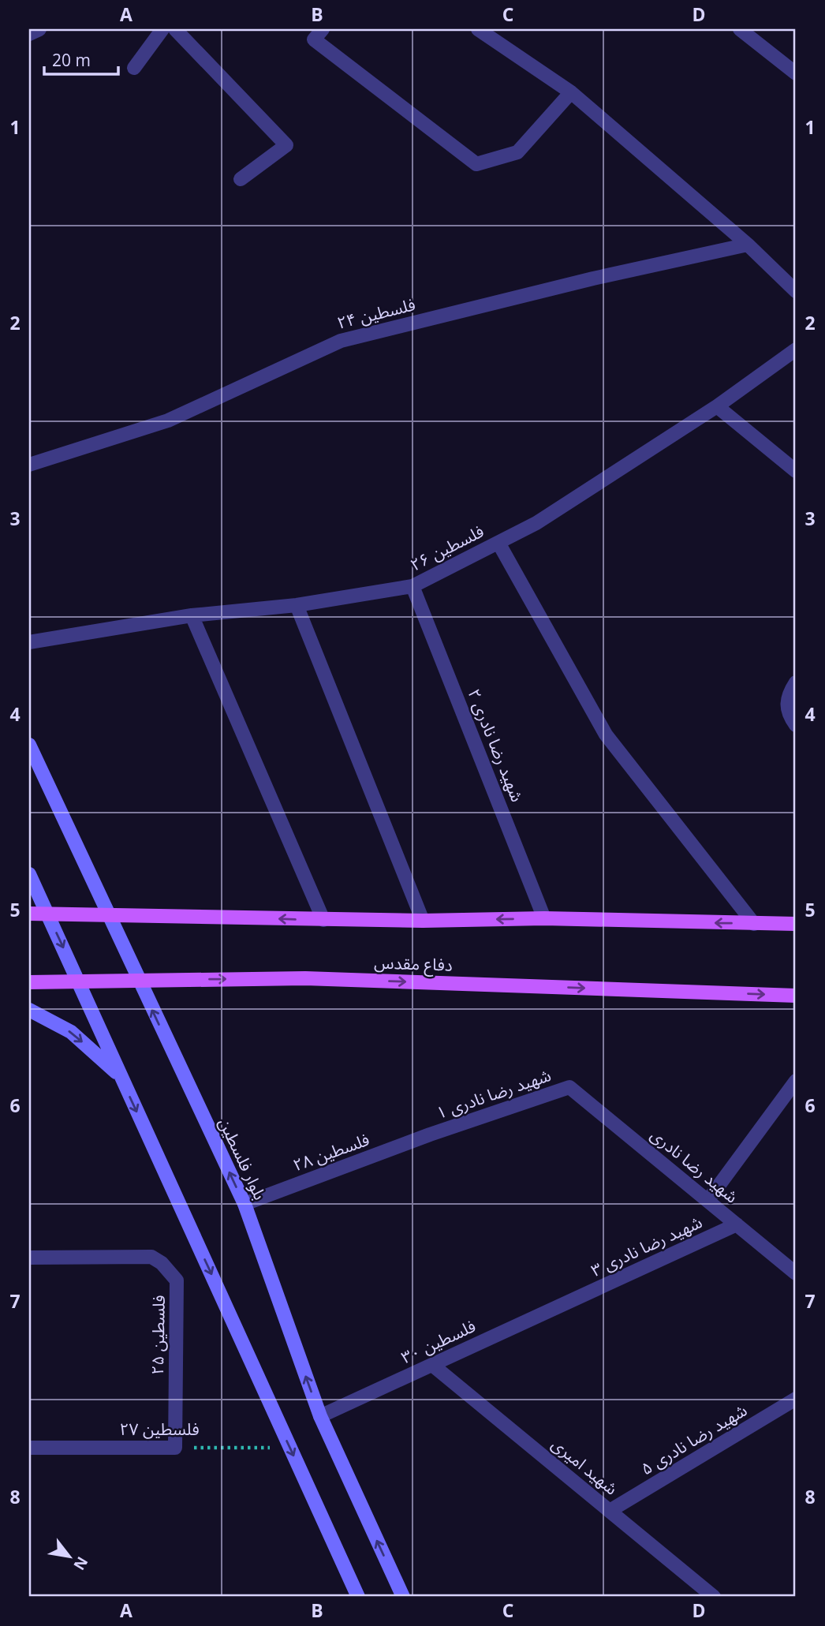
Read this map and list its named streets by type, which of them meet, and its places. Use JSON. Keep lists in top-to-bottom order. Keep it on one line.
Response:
{"streets":{"main road":["دفاع مقدس","بلوار فلسطین"],"street":["فلسطین ۲۴","فلسطین ۲۶","شهید رضا نادری ۲","شهید رضا نادری ۱","فلسطین ۲۸","شهید رضا نادری","شهید رضا نادری ۳","فلسطین ۲۵","فلسطین ۳۰","فلسطین ۲۷","شهید رضا نادری ۵","شهید امیری"]},"crossings":[["فلسطین ۲۶","شهید رضا نادری ۲"],["دفاع مقدس","بلوار فلسطین"],["شهید رضا نادری ۱","فلسطین ۲۸"],["شهید رضا نادری ۱","شهید رضا نادری"],["فلسطین ۲۸","بلوار فلسطین"],["بلوار فلسطین","فلسطین ۳۰"],["شهید رضا نادری","شهید رضا نادری ۳"],["شهید رضا نادری ۳","فلسطین ۳۰"],["فلسطین ۲۵","فلسطین ۲۷"],["فلسطین ۳۰","شهید امیری"],["شهید رضا نادری ۵","شهید امیری"]],"scale_bar":"20 m","north":"bottom right","grid":{"columns":["A","B","C","D"],"rows":["1","2","3","4","5","6","7","8"]}}
